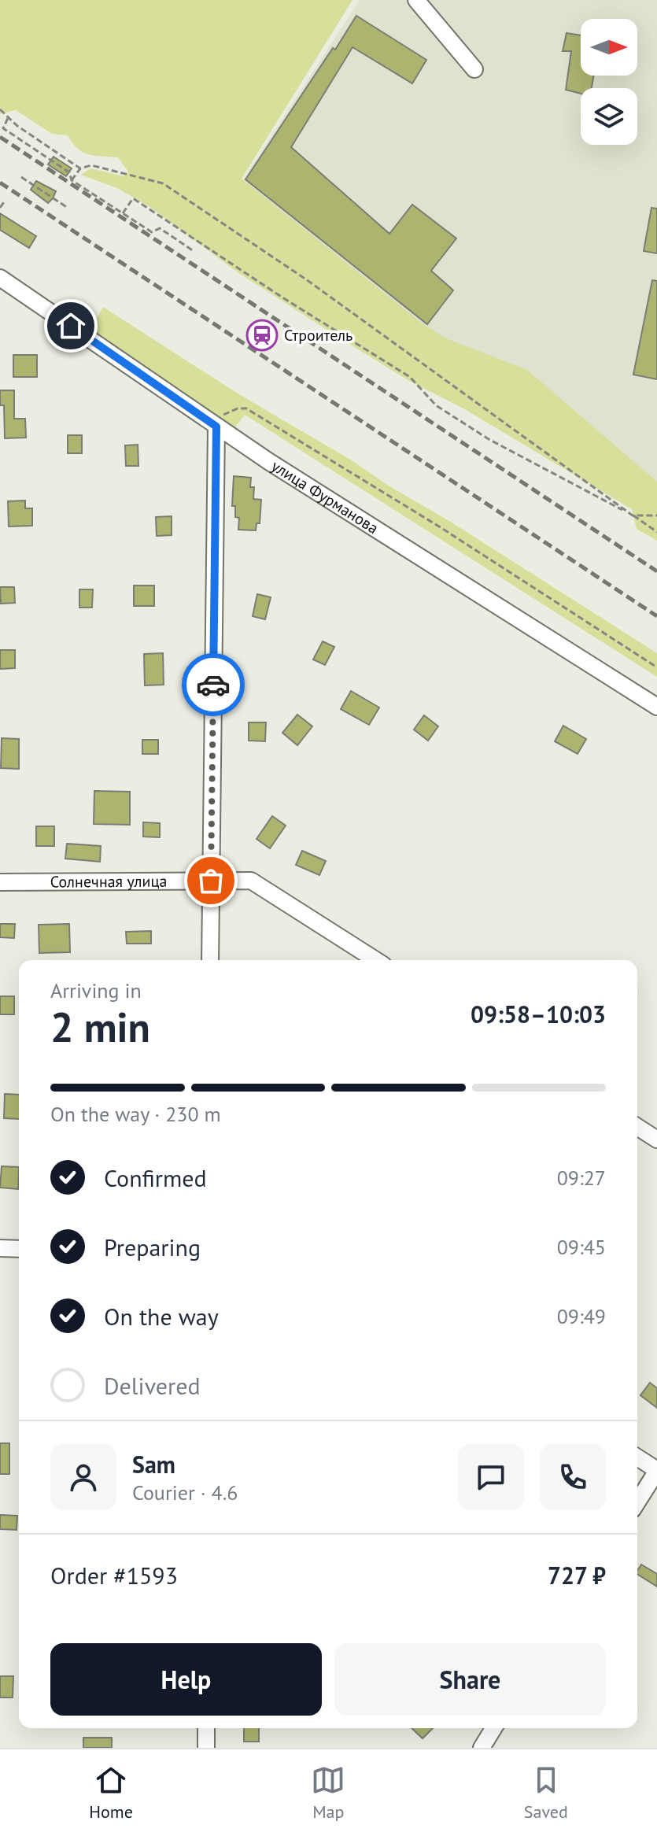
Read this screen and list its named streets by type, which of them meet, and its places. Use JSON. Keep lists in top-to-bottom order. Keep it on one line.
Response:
{"streets":{"street":["улица Фурманова","Солнечная улица"]},"places":{"station":["Строитель"]},"north":"right","page":{"heading":["2 min","Arriving in","09:58–10:03"],"panel":["Sam","Courier · 4.6","Order #1593","727 ₽"],"bar":"On the way · 230 m","list":[["Confirmed","09:27"],["Preparing","09:45"],["On the way","09:49"],"Delivered"],"buttons":["Help","Share"],"tabs":["Home","Map","Saved"]}}
